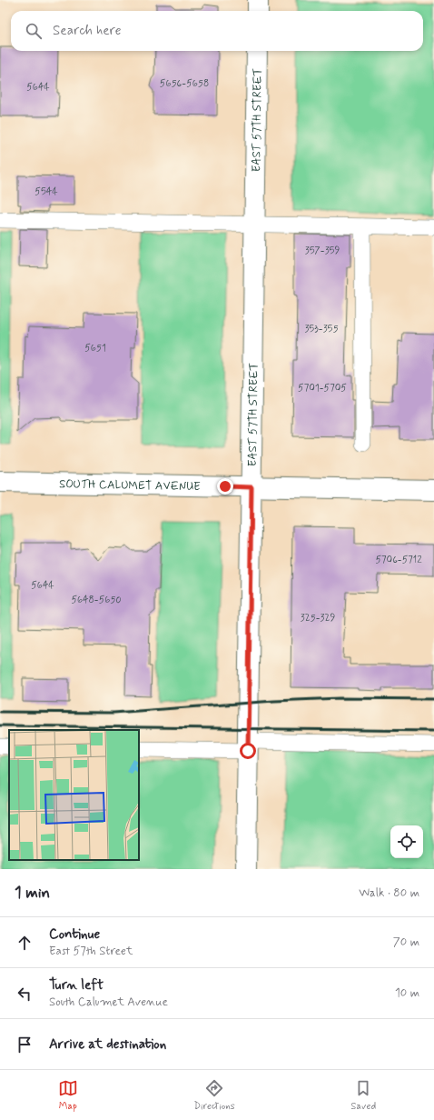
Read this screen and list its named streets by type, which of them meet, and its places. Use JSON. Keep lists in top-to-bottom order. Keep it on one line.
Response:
{"streets":{"street":["EAST 57TH STREET","SOUTH CALUMET AVENUE"]},"crossings":[["EAST 57TH STREET","SOUTH CALUMET AVENUE"]],"house_numbers":["5656-5658","5644","5544","357-359","353-355","5651","5701-5705","5706-5712","5644","5648-5650","325-329"],"page":{"search":"Search here","heading":["1 min","Walk · 80 m"],"list":[["Continue","East 57th Street","70 m"],["Turn left","South Calumet Avenue","10 m"],"Arrive at destination"],"nav":["Map","Directions","Saved"]}}
